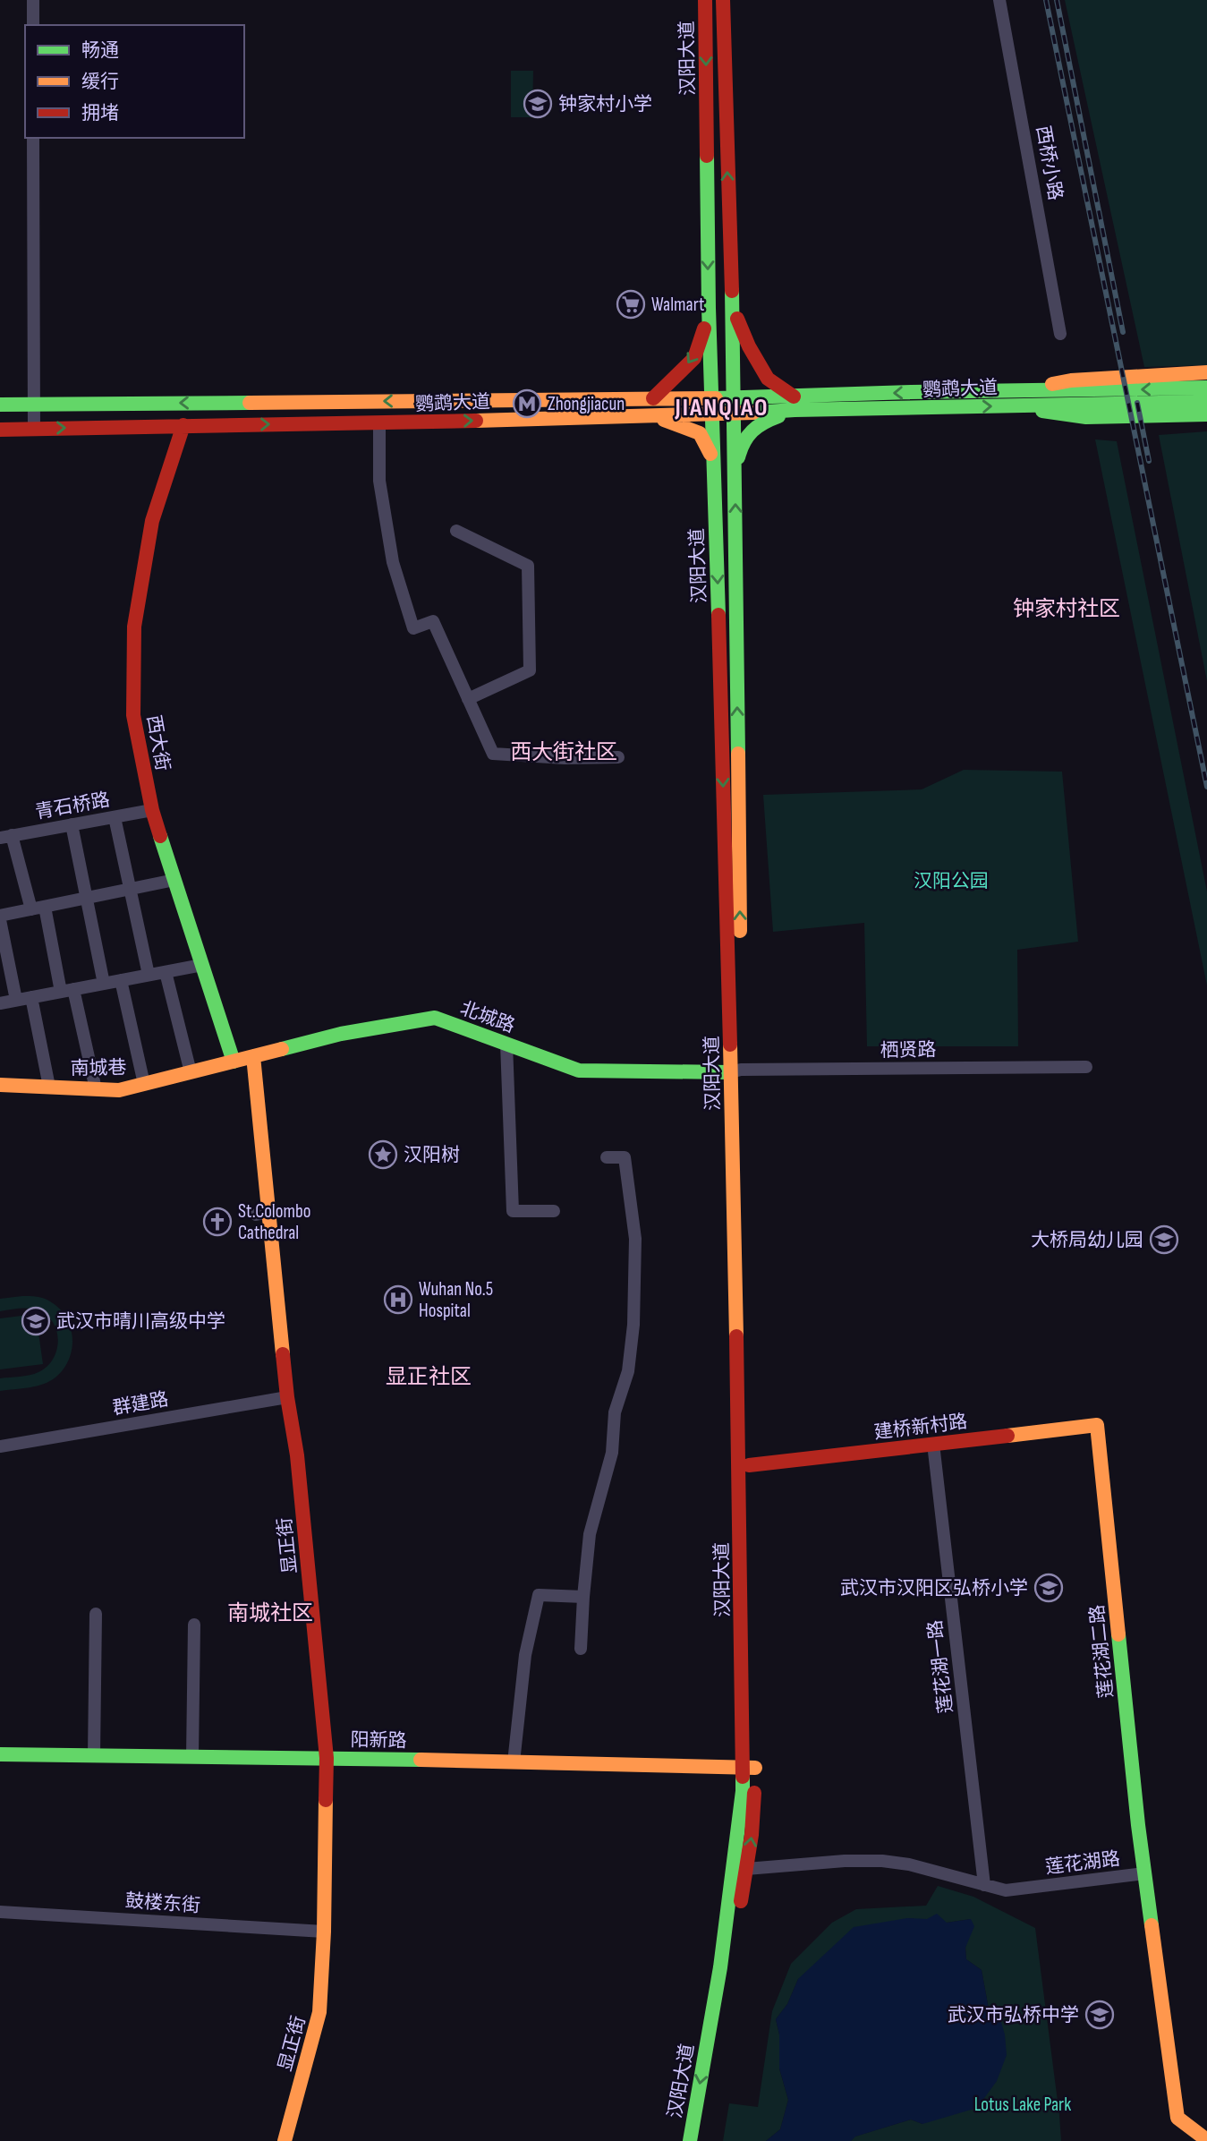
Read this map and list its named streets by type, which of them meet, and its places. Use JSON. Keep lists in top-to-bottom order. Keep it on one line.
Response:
{"streets":{"main road":["汉阳大道","鹦鹉大道","西大街","北城路","南城巷","建桥新村路","显正街","莲花湖二路","阳新路","莲花湖路"],"street":["西桥小路","青石桥路","栖贤路","群建路","莲花湖一路","鼓楼东街"]},"crossings":[["汉阳大道","鹦鹉大道"],["汉阳大道","北城路"],["汉阳大道","栖贤路"],["汉阳大道","建桥新村路"],["汉阳大道","阳新路"],["汉阳大道","莲花湖路"],["鹦鹉大道","西大街"],["西大街","青石桥路"],["西大街","北城路"],["西大街","南城巷"],["北城路","栖贤路"],["北城路","南城巷"],["北城路","显正街"],["群建路","显正街"],["建桥新村路","莲花湖二路"],["建桥新村路","莲花湖一路"],["显正街","阳新路"],["显正街","鼓楼东街"],["莲花湖二路","莲花湖路"],["莲花湖一路","莲花湖路"]],"districts":["JIANQIAO","钟家村社区","西大街社区","显正社区","南城社区"],"parks":["汉阳公园","Lotus Lake Park"],"places":{"school or university":["钟家村小学","大桥局幼儿园","武汉市晴川高级中学","武汉市汉阳区弘桥小学","武汉市弘桥中学"],"supermarket":["Walmart"],"metro station":["Zhongjiacun"],"place":["汉阳树"],"church":["St.Colombo Cathedral"],"hospital":["Wuhan No.5 Hospital"]},"legend":["畅通","缓行","拥堵"]}
